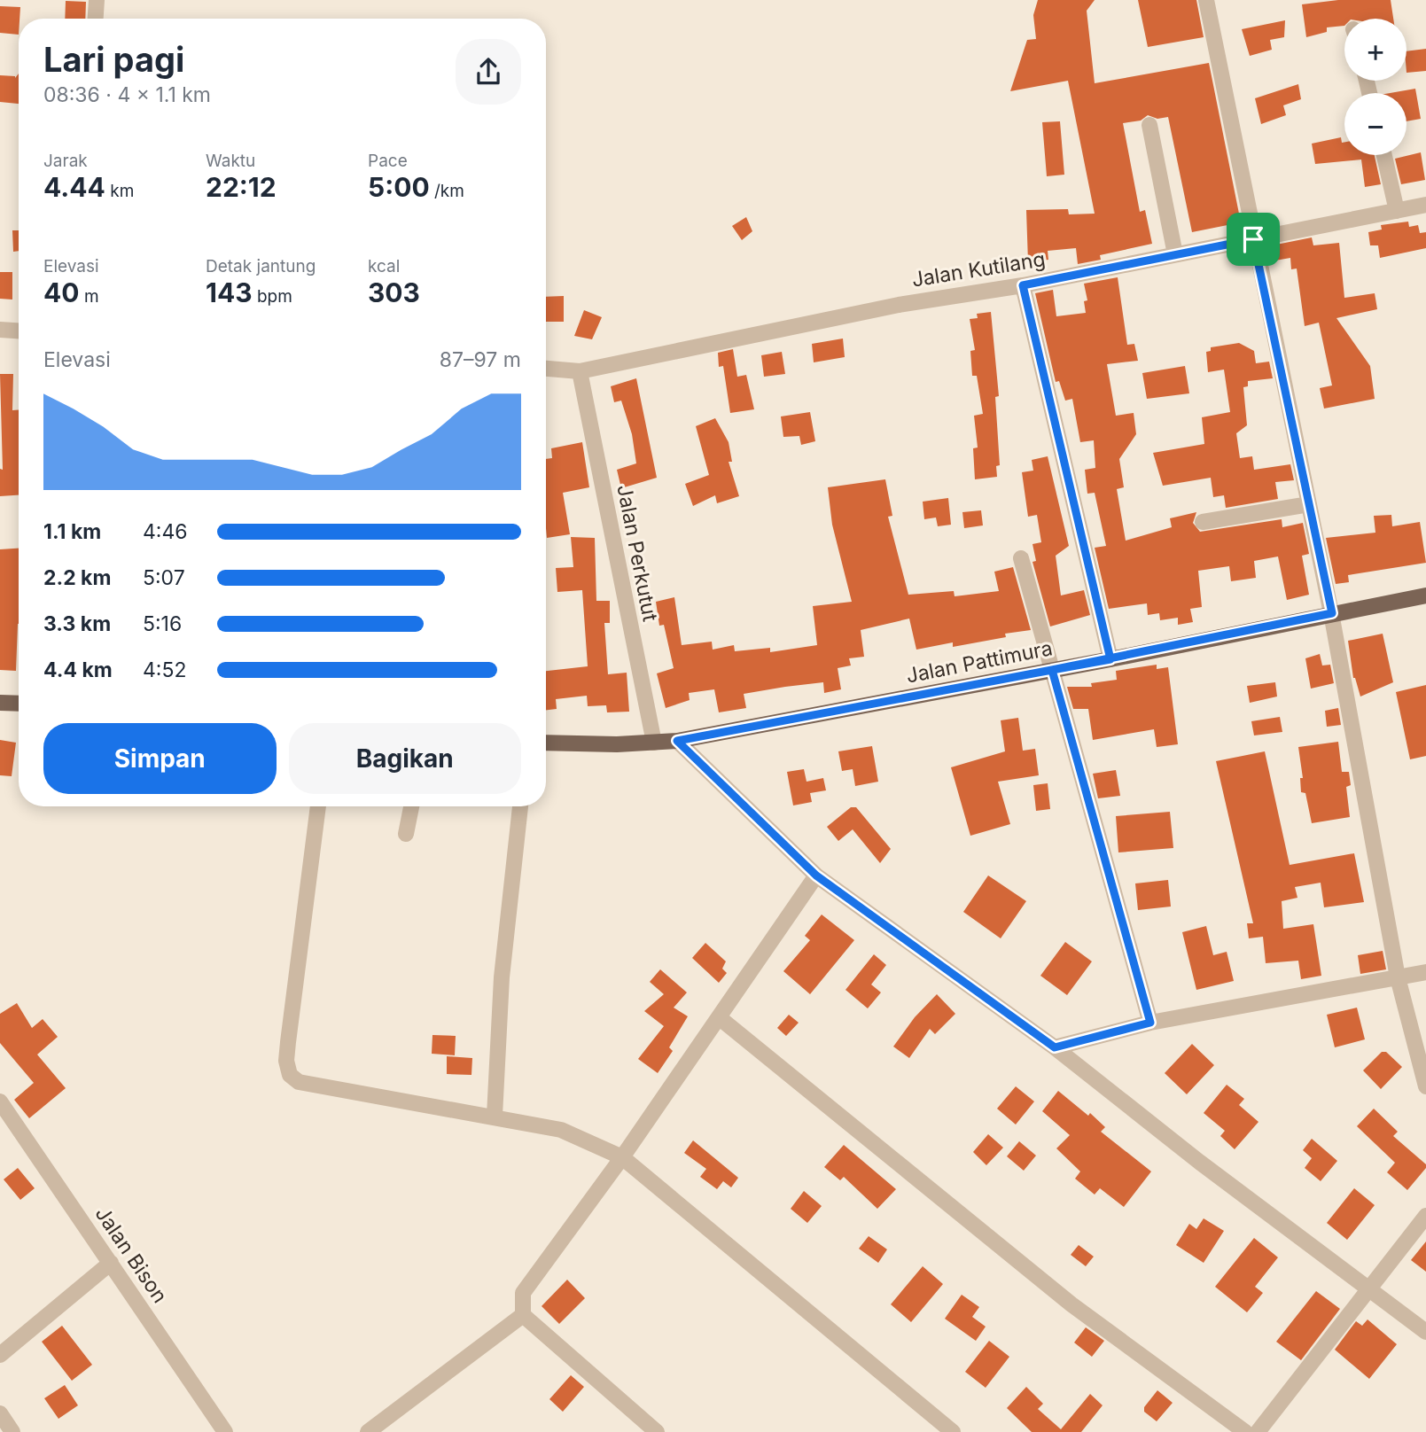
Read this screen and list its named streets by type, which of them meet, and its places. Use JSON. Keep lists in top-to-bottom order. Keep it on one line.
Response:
{"streets":{"main road":["Jalan Pattimura"],"street":["Jalan Kutilang","Jalan Perkutut","Jalan Bison"]},"crossings":[["Jalan Kutilang","Jalan Perkutut"],["Jalan Perkutut","Jalan Pattimura"]],"page":{"map_buttons":["+","−"],"heading":["Lari pagi","08:36 · 4 × 1.1 km"],"stats":[["Jarak","4.44 km"],["Waktu","22:12"],["Pace","5:00 /km"],["Elevasi","40 m"],["Detak jantung","143 bpm"],["kcal","303"]],"chart":["Elevasi","87–97 m"],"list":[{"name":"1.1 km","note":"4:46"},{"name":"2.2 km","note":"5:07"},{"name":"3.3 km","note":"5:16"},{"name":"4.4 km","note":"4:52"}],"buttons":["Simpan","Bagikan"]}}
